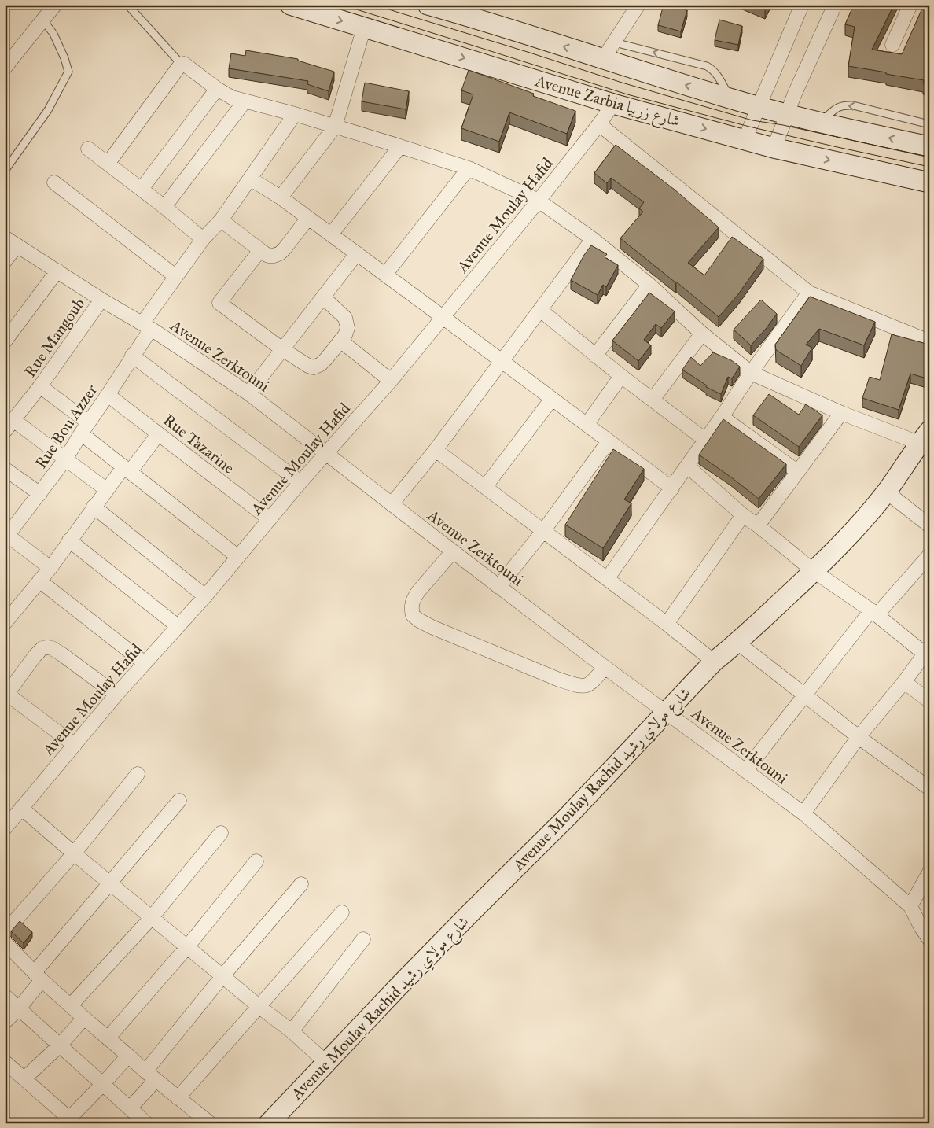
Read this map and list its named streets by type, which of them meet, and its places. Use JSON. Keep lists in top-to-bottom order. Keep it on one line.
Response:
{"streets":{"main road":["Avenue Zarbia شارع زربيا","Avenue Moulay Rachid شارع مولاي رشيد"],"street":["Avenue Moulay Hafid","Rue Mangoub","Avenue Zerktouni","Rue Bou Azzer","Rue Tazarine"]},"crossings":[["Avenue Zarbia شارع زربيا","Avenue Moulay Hafid"],["Avenue Moulay Hafid","Avenue Zerktouni"],["Avenue Moulay Hafid","Rue Tazarine"],["Rue Mangoub","Avenue Zerktouni"],["Avenue Zerktouni","Rue Bou Azzer"],["Avenue Zerktouni","Avenue Moulay Rachid شارع مولاي رشيد"],["Rue Bou Azzer","Rue Tazarine"]]}
